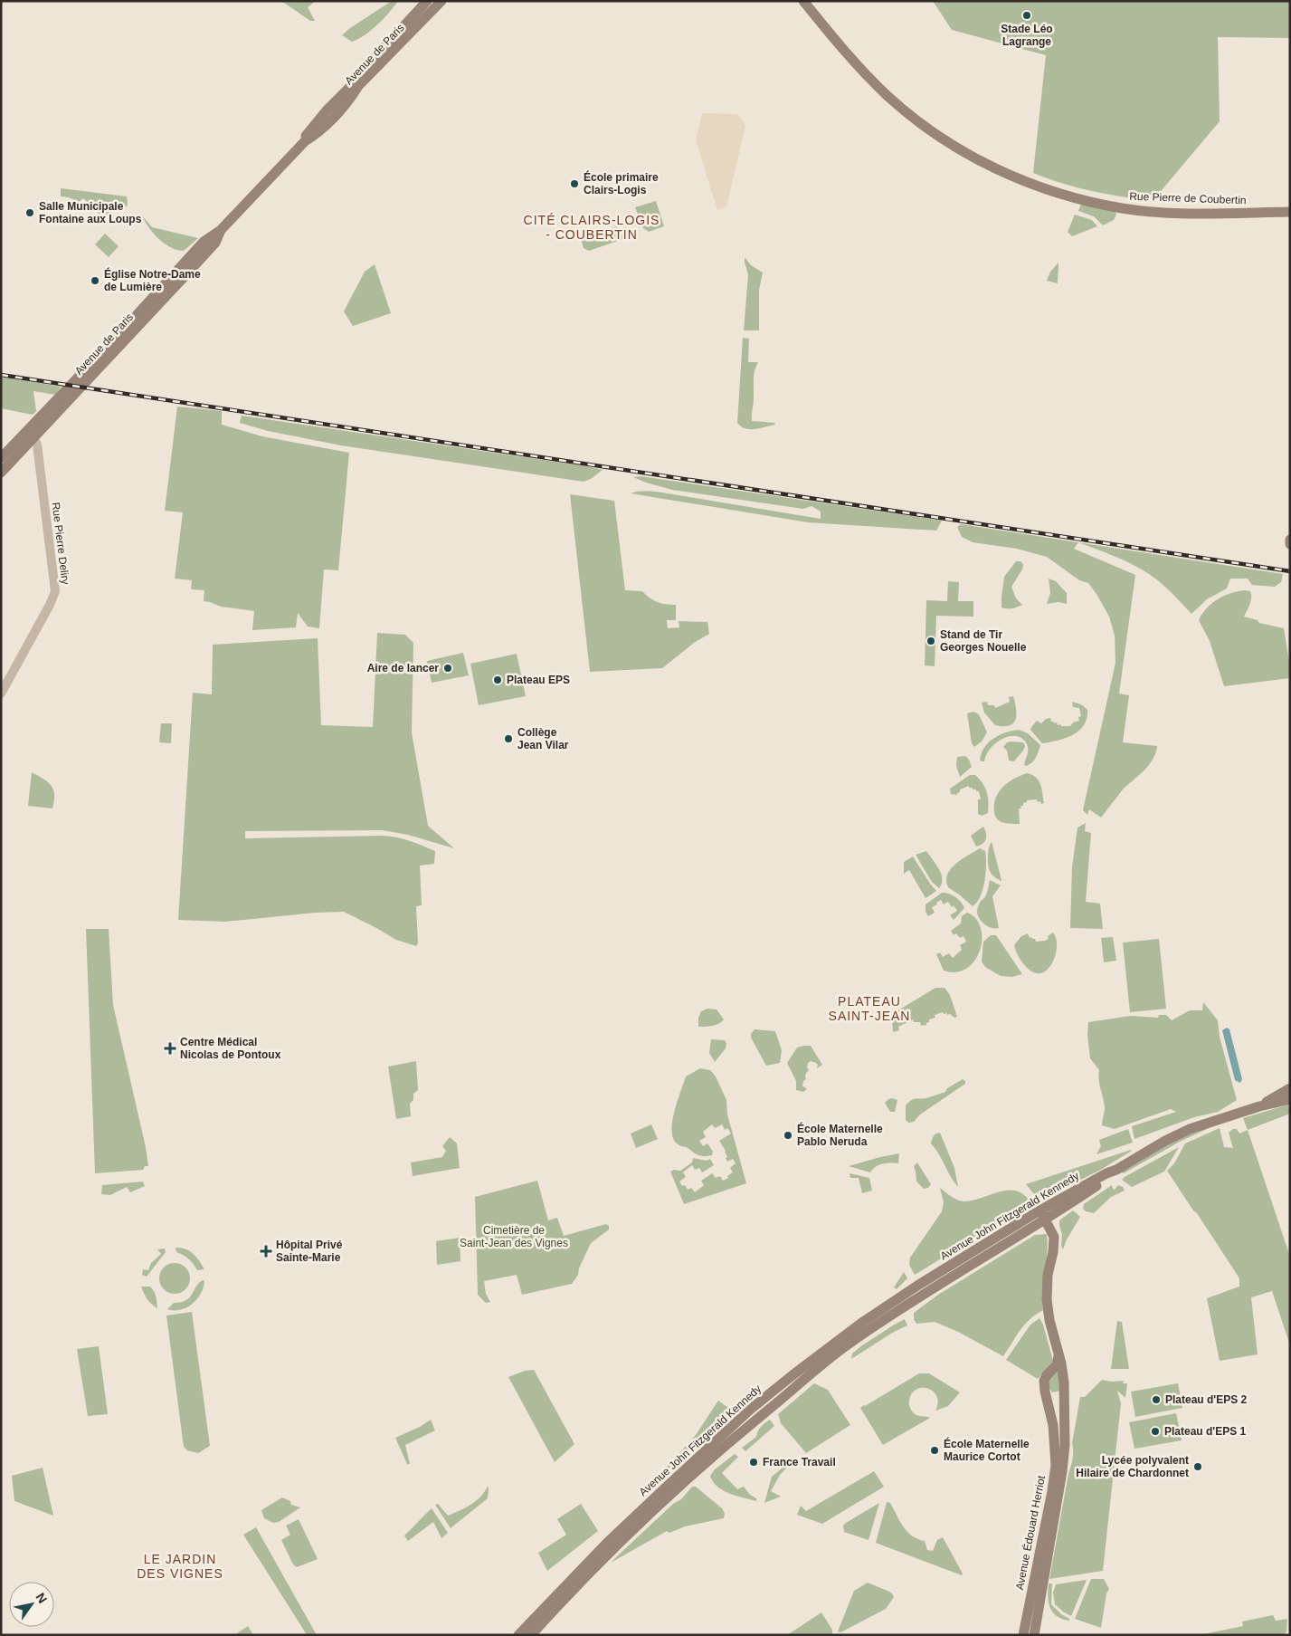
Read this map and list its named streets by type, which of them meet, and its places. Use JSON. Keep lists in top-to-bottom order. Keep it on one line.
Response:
{"streets":{"main road":["Avenue de Paris","Rue Pierre de Coubertin","Avenue John Fitzgerald Kennedy","Avenue Édouard Herriot"],"street":["Rue Pierre Deliry"]},"crossings":[["Avenue de Paris","Rue Pierre Deliry"],["Avenue John Fitzgerald Kennedy","Avenue Édouard Herriot"]],"districts":["CITÉ CLAIRS-LOGIS - COUBERTIN","PLATEAU SAINT-JEAN","LE JARDIN DES VIGNES"],"parks":["Cimetière de Saint-Jean des Vignes"],"places":{"other":["Stade Léo Lagrange","École primaire Clairs-Logis","Salle Municipale Fontaine aux Loups","Église Notre-Dame de Lumière","Stand de Tir Georges Nouelle","Aire de lancer","Plateau EPS","Collège Jean Vilar","École Maternelle Pablo Neruda","Plateau d'EPS 2","Plateau d'EPS 1","École Maternelle Maurice Cortot","France Travail","Lycée polyvalent Hilaire de Chardonnet"],"health":["Centre Médical Nicolas de Pontoux","Hôpital Privé Sainte-Marie"]},"north":"top right"}
